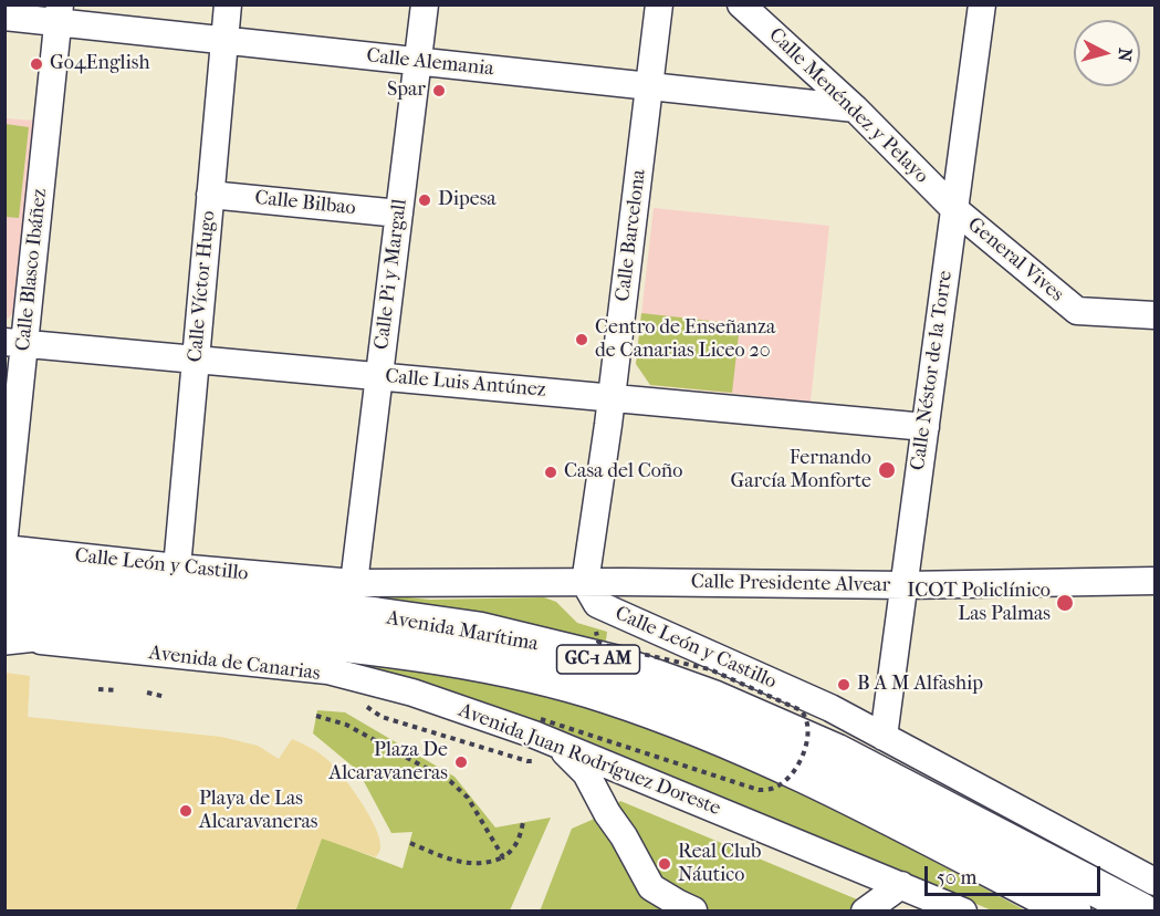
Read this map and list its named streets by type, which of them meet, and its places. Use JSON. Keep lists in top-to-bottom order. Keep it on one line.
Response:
{"streets":{"highway":["Avenida Marítima","GC-1 AM"],"street":["Calle Alemania","Calle Menéndez y Pelayo","Calle Bilbao","Calle Barcelona","General Vives","Calle Blasco Ibáñez","Calle Pi y Margall","Calle Víctor Hugo","Calle Néstor de la Torre","Calle Luis Antúnez","Calle León y Castillo","Calle Presidente Alvear","Avenida Juan Rodríguez Doreste"]},"crossings":[["Calle Alemania","Calle Menéndez y Pelayo"],["Calle Alemania","Calle Barcelona"],["Calle Alemania","Calle Blasco Ibáñez"],["Calle Alemania","Calle Pi y Margall"],["Calle Alemania","Calle Víctor Hugo"],["Calle Menéndez y Pelayo","General Vives"],["Calle Menéndez y Pelayo","Calle Néstor de la Torre"],["Calle Bilbao","Calle Pi y Margall"],["Calle Bilbao","Calle Víctor Hugo"],["Calle Barcelona","Calle Luis Antúnez"],["Calle Barcelona","Calle León y Castillo"],["Calle Barcelona","Calle Presidente Alvear"],["General Vives","Calle Néstor de la Torre"],["Calle Blasco Ibáñez","Calle Luis Antúnez"],["Calle Pi y Margall","Calle Luis Antúnez"],["Calle Pi y Margall","Calle León y Castillo"],["Calle Víctor Hugo","Calle Luis Antúnez"],["Calle Víctor Hugo","Calle León y Castillo"],["Calle Néstor de la Torre","Calle Luis Antúnez"],["Calle Néstor de la Torre","Calle León y Castillo"],["Calle Néstor de la Torre","Calle Presidente Alvear"],["Calle León y Castillo","Calle Presidente Alvear"]],"places":["Go4English","Spar","Dipesa","Centro de Enseñanza de Canarias Liceo 20","Fernando García Monforte","Casa del Coño","ICOT Policlínico Las Palmas","B A M Alfaship","Plaza De Alcaravaneras","Playa de Las Alcaravaneras","Real Club Náutico"],"scale_bar":"50 m","north":"right"}
